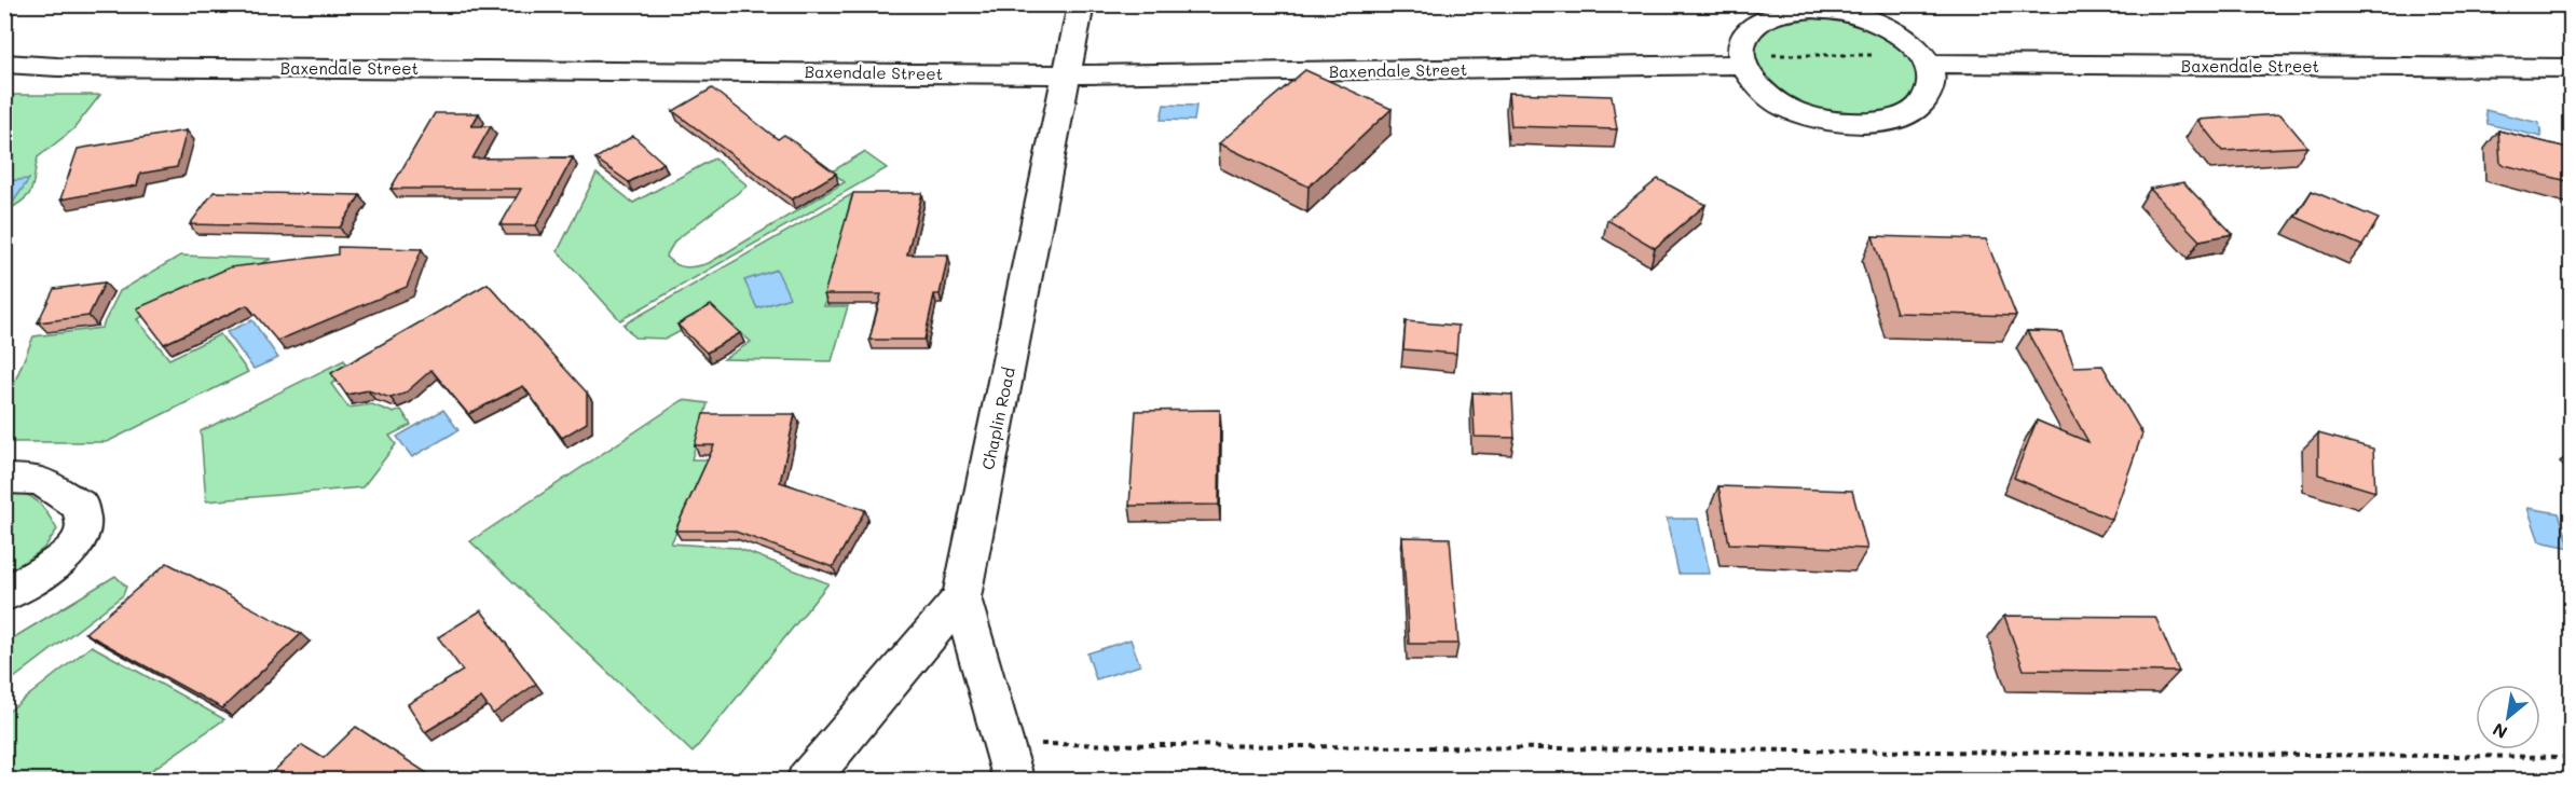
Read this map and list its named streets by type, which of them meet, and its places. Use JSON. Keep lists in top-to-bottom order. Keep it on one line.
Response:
{"streets":{"street":["Baxendale Street","Chaplin Road"]},"crossings":[["Baxendale Street","Chaplin Road"]],"north":"bottom left"}
